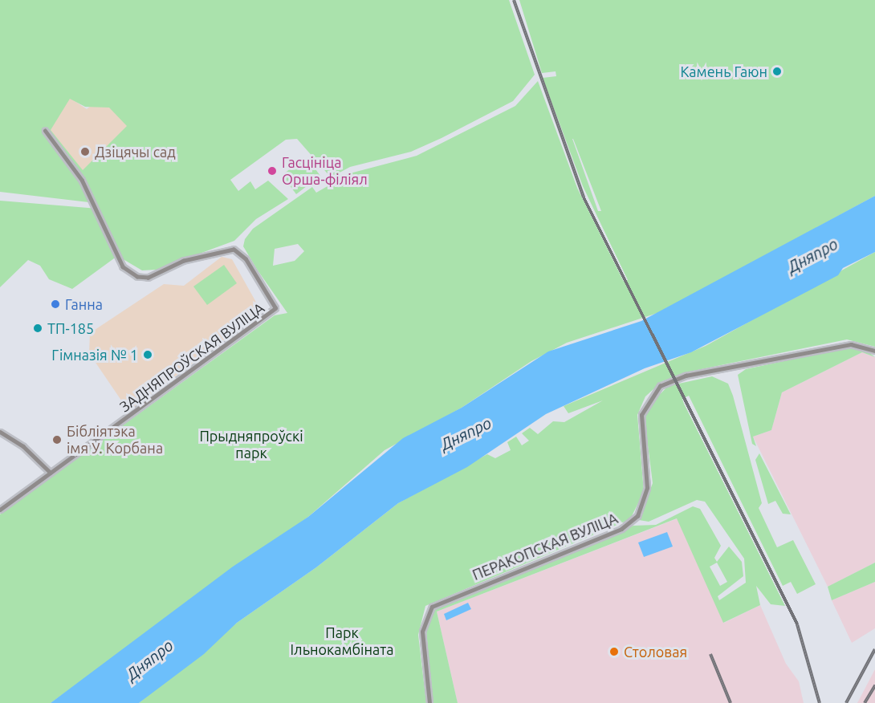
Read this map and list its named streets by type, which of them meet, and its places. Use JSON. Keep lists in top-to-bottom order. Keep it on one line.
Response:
{"streets":{"street":["ЗАДНЯПРОЎСКАЯ ВУЛІЦА","ПЕРАКОПСКАЯ ВУЛІЦА"]},"water":["Дняпро"],"parks":["Прыдняпроўскі парк","Парк Ільнокамбіната"],"places":["Камень Гаюн","Дзіцячы сад","Гасцініца Орша-філіял","Ганна","ТП-185","Гімназія № 1","Бібліятэка імя У. Корбана","Столовая"]}
